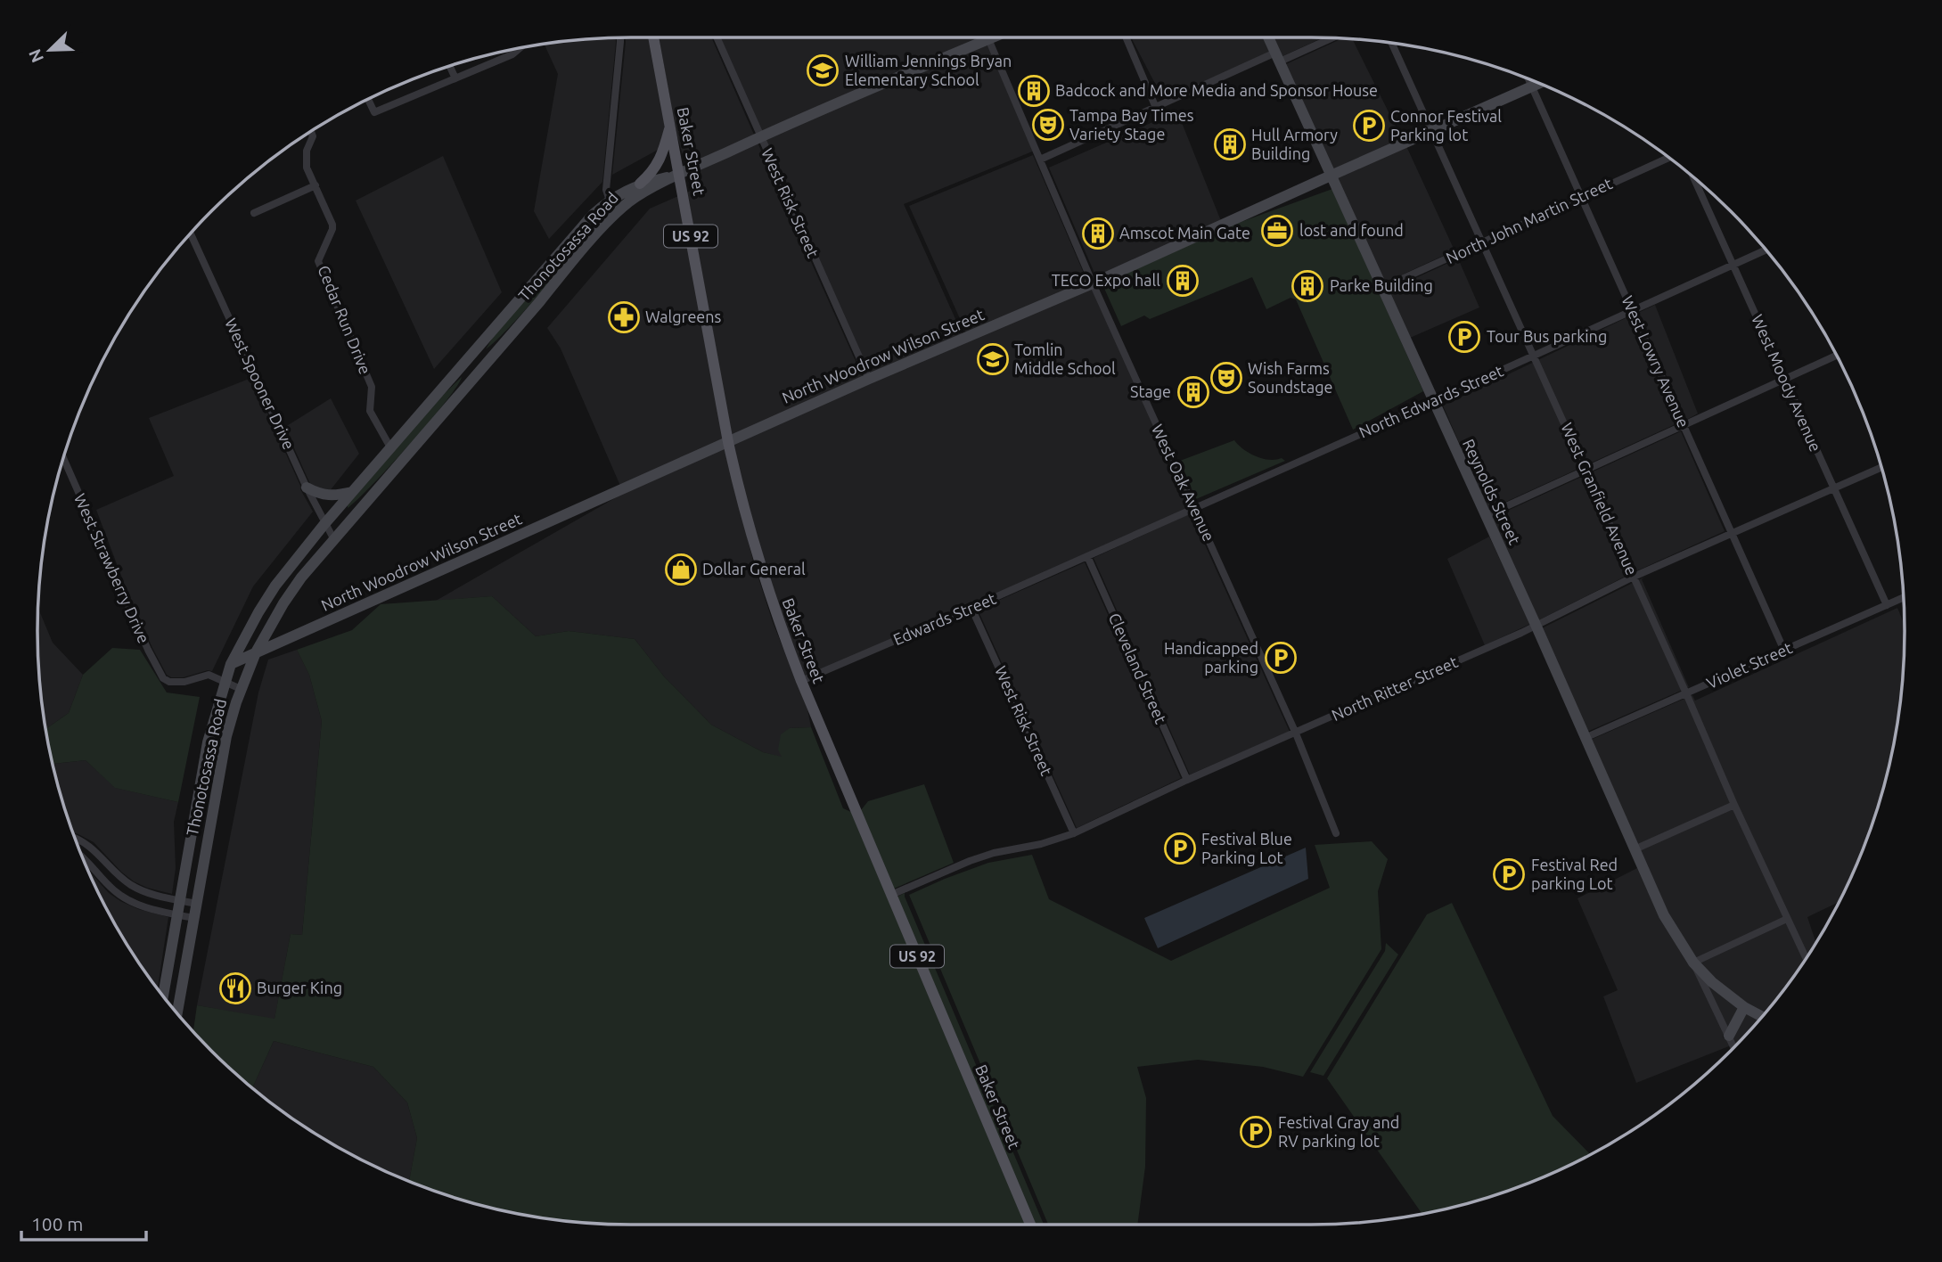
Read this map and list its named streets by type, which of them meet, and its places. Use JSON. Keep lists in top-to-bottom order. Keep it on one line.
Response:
{"streets":{"main road":["Baker Street","US 92","Thonotosassa Road","North Woodrow Wilson Street","Reynolds Street"],"street":["West Risk Street","North John Martin Street","Cedar Run Drive","West Lowry Avenue","West Moody Avenue","West Spooner Drive","North Edwards Street","West Oak Avenue","West Granfield Avenue","West Strawberry Drive","Edwards Street","Violet Street","Cleveland Street","North Ritter Street"]},"crossings":[["Baker Street","Thonotosassa Road"],["Baker Street","North Woodrow Wilson Street"],["Baker Street","Edwards Street"],["Baker Street","North Ritter Street"],["West Risk Street","North Woodrow Wilson Street"],["West Risk Street","Edwards Street"],["West Risk Street","North Ritter Street"],["North John Martin Street","West Lowry Avenue"],["North John Martin Street","Reynolds Street"],["North John Martin Street","West Granfield Avenue"],["Thonotosassa Road","Cedar Run Drive"],["Thonotosassa Road","North Woodrow Wilson Street"],["Thonotosassa Road","West Spooner Drive"],["Thonotosassa Road","West Strawberry Drive"],["North Woodrow Wilson Street","West Lowry Avenue"],["North Woodrow Wilson Street","West Oak Avenue"],["North Woodrow Wilson Street","Reynolds Street"],["North Woodrow Wilson Street","West Granfield Avenue"],["West Lowry Avenue","North Edwards Street"],["West Lowry Avenue","Violet Street"],["West Lowry Avenue","North Ritter Street"],["West Moody Avenue","North Edwards Street"],["West Moody Avenue","Violet Street"],["West Moody Avenue","North Ritter Street"],["North Edwards Street","West Oak Avenue"],["North Edwards Street","Reynolds Street"],["North Edwards Street","West Granfield Avenue"],["North Edwards Street","Edwards Street"],["North Edwards Street","Cleveland Street"],["West Oak Avenue","North Ritter Street"],["Reynolds Street","Violet Street"],["Reynolds Street","North Ritter Street"],["West Granfield Avenue","Violet Street"],["West Granfield Avenue","North Ritter Street"],["Edwards Street","Cleveland Street"],["Cleveland Street","North Ritter Street"]],"places":{"school or university":["William Jennings Bryan Elementary School","Tomlin Middle School"],"building":["Badcock and More Media and Sponsor House","Hull Armory Building","Amscot Main Gate","TECO Expo hall","Parke Building","Stage"],"theatre":["Tampa Bay Times Variety Stage","Wish Farms Soundstage"],"parking":["Connor Festival Parking lot","Tour Bus parking","Handicapped parking","Festival Blue Parking Lot","Festival Red parking Lot","Festival Gray and RV parking lot"],"office":["lost and found"],"pharmacy":["Walgreens"],"shop":["Dollar General"],"restaurant":["Burger King"]},"scale_bar":"100 m","north":"bottom left"}
